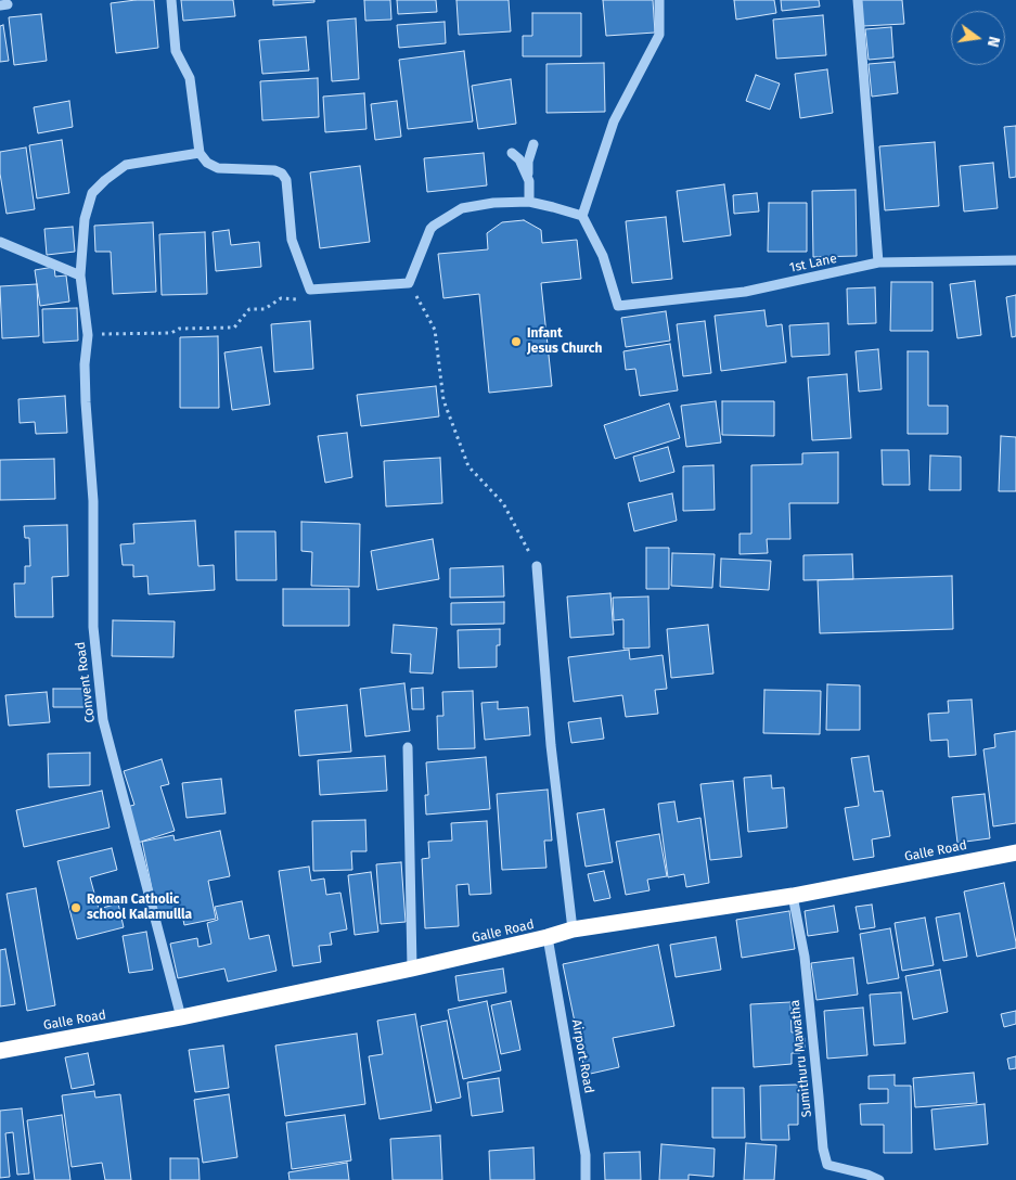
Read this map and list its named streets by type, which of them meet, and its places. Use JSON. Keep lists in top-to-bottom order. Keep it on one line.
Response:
{"streets":{"highway":["Galle Road"],"street":["1st Lane","Convent Road","Airport Road","Sumithuru Mawatha"]},"crossings":[["Convent Road","Galle Road"],["Galle Road","Airport Road"],["Galle Road","Sumithuru Mawatha"]],"places":["Infant Jesus Church","Roman Catholic school Kalamullla"],"north":"right"}
